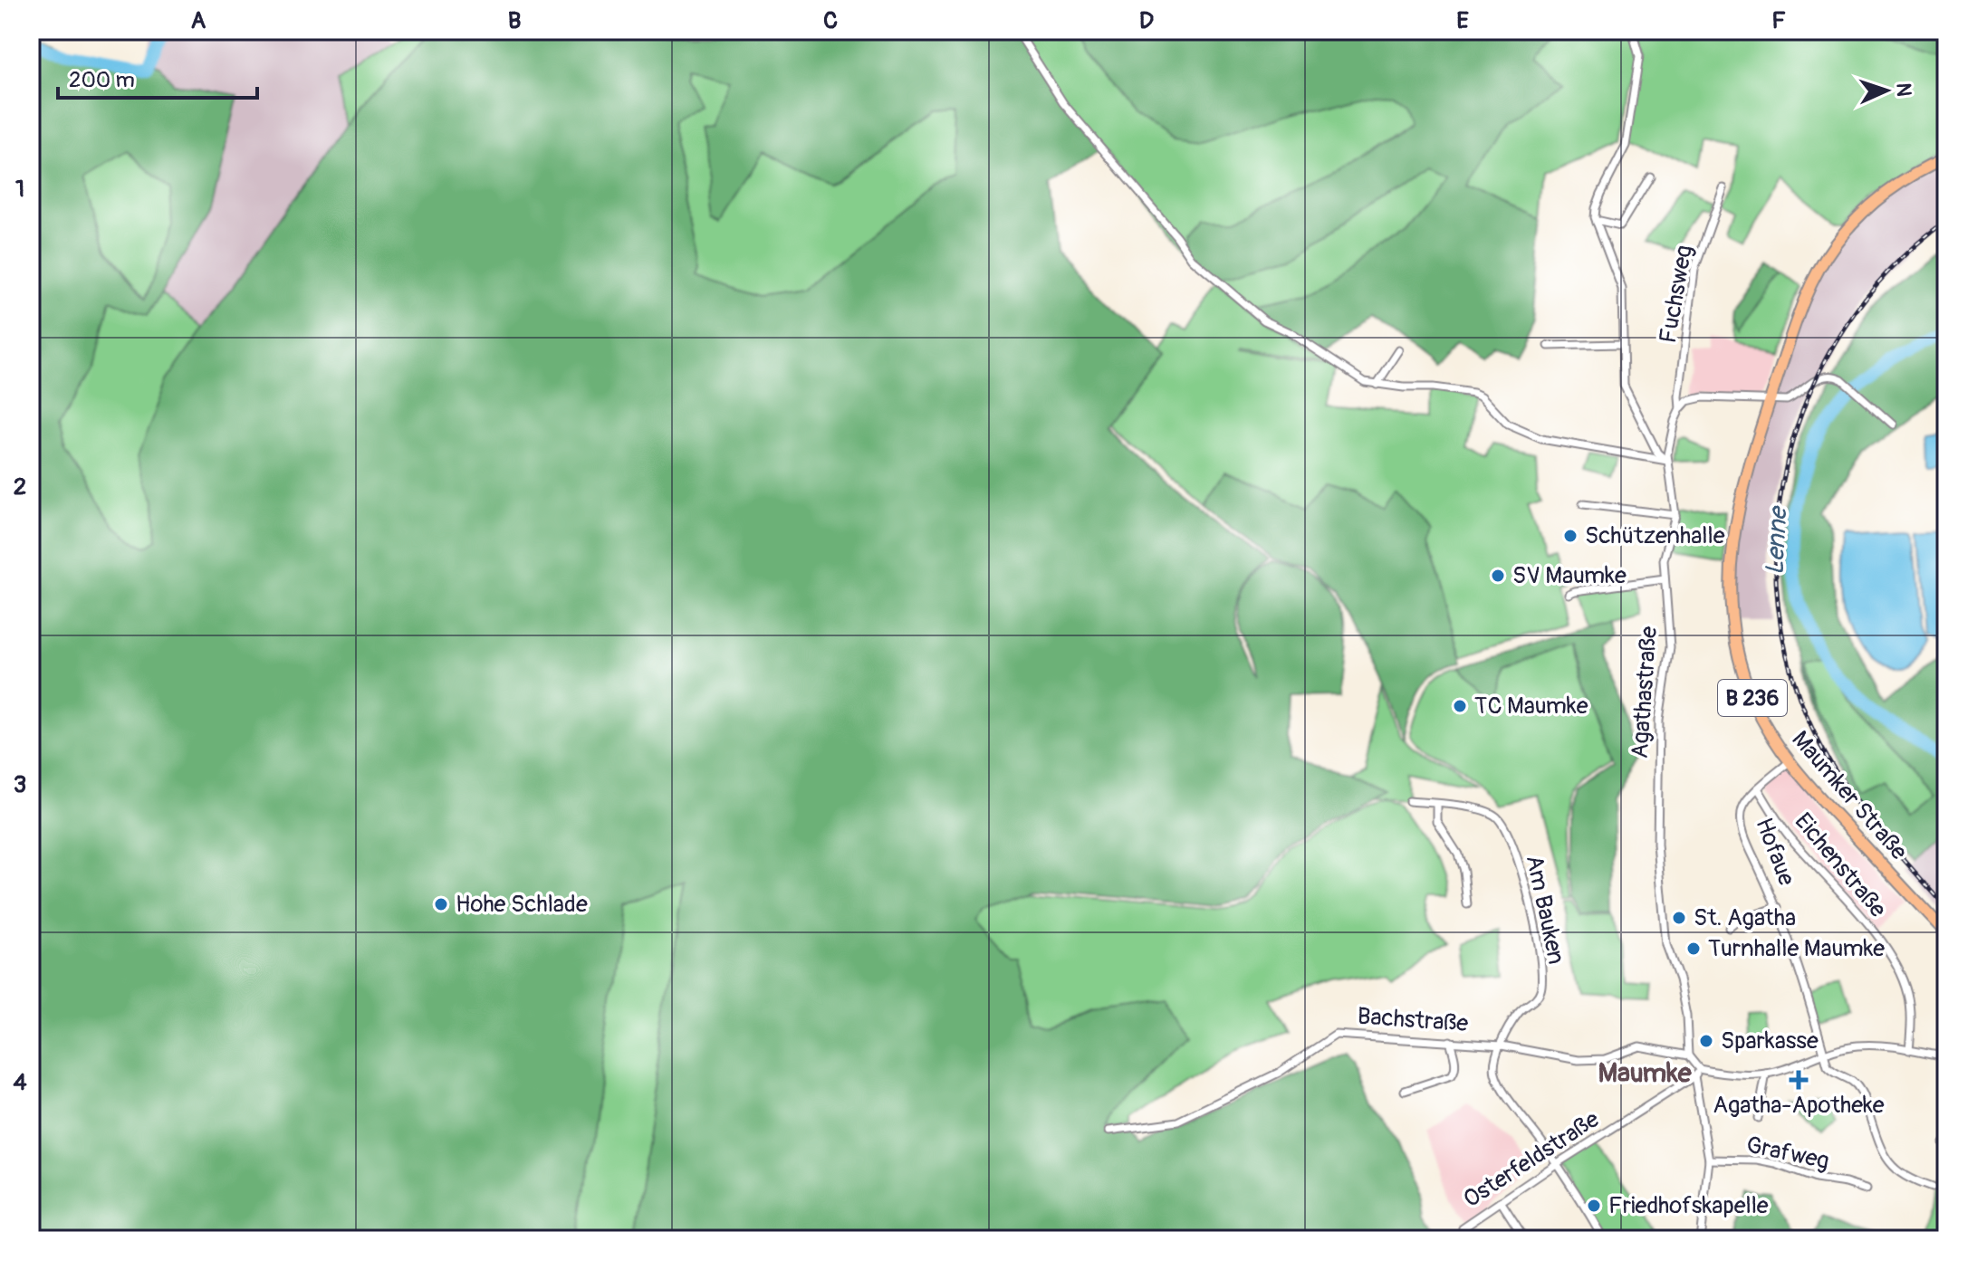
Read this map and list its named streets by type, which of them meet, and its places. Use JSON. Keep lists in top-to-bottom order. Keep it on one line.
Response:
{"streets":{"main road":["B 236","Maumker Straße"],"street":["Fuchsweg","Agathastraße","Hofaue","Eichenstraße","Am Bauken","Bachstraße","Grafweg","Osterfeldstraße"]},"crossings":[["Fuchsweg","Agathastraße"],["Agathastraße","Bachstraße"],["Maumker Straße","Hofaue"],["Hofaue","Eichenstraße"],["Am Bauken","Bachstraße"],["Grafweg","Osterfeldstraße"]],"districts":["Maumke"],"water":["Lenne"],"places":{"other":["Schützenhalle","SV Maumke","TC Maumke","Hohe Schlade","St. Agatha","Turnhalle Maumke","Sparkasse","Friedhofskapelle"],"health":["Agatha-Apotheke"]},"scale_bar":"200 m","north":"right","grid":{"columns":["A","B","C","D","E","F"],"rows":["1","2","3","4"]}}
